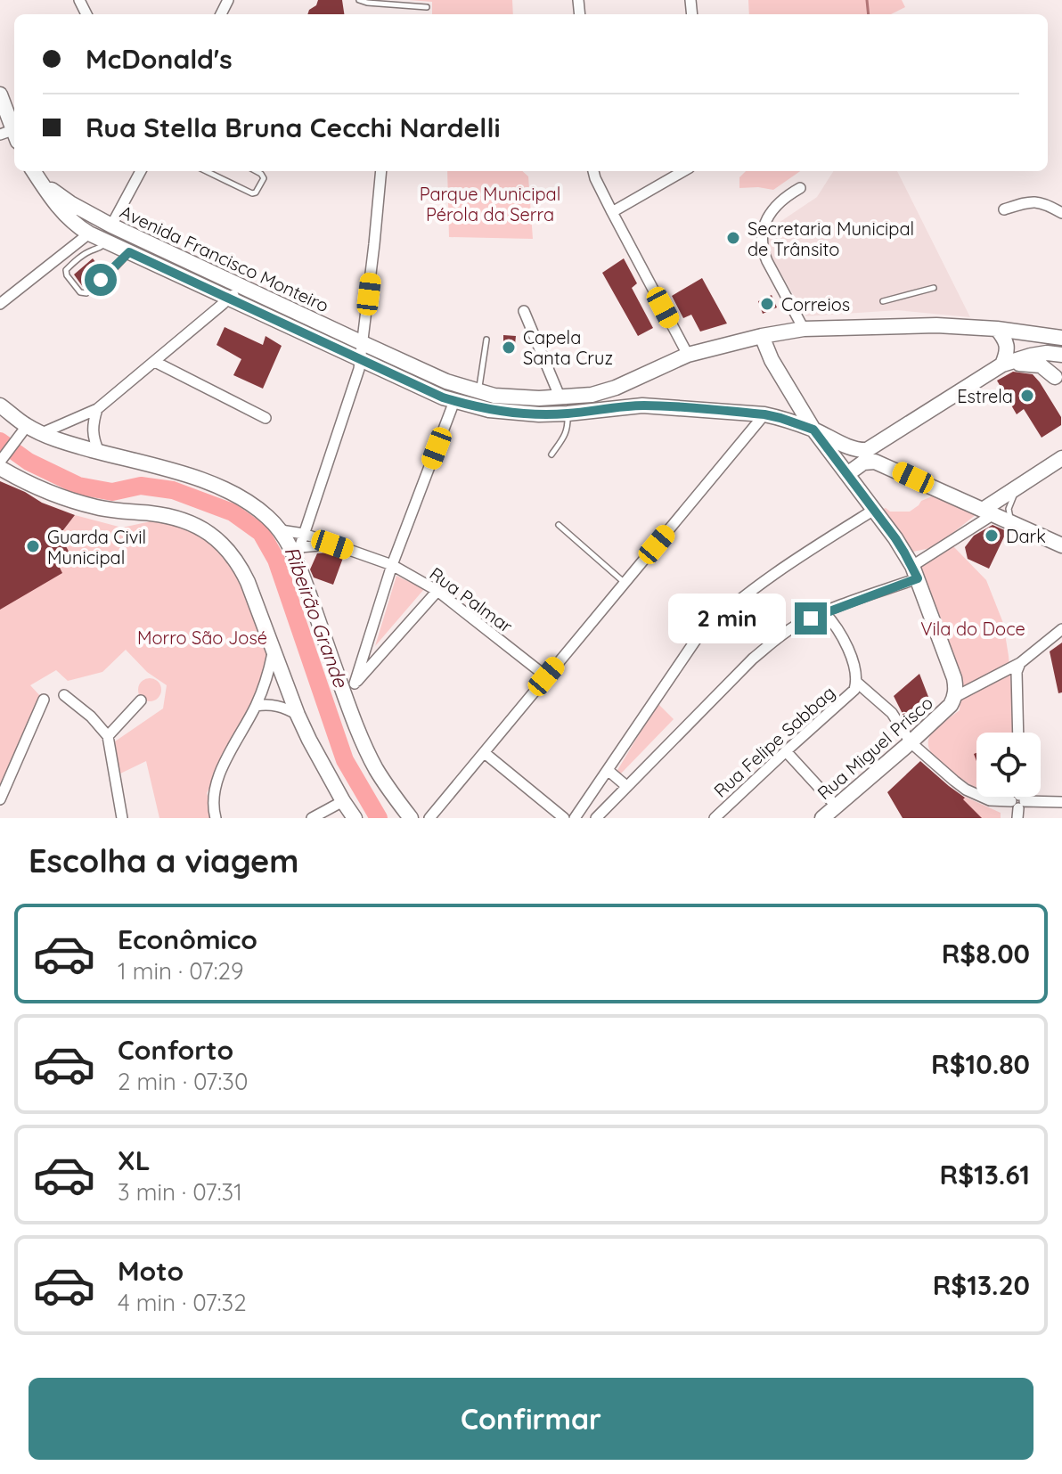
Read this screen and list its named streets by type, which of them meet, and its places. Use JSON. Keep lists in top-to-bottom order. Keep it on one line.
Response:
{"streets":{"main road":["Avenida Francisco Monteiro","Rua Miguel Prisco"],"street":["Rua Palmar","Rua Felipe Sabbag"]},"water":["Ribeirão Grande"],"parks":["Parque Municipal Pérola da Serra","Vila do Doce","Morro São José"],"places":["Secretaria Municipal de Trânsito","Correios","Capela Santa Cruz","Estrela","Dark","Guarda Civil Municipal"],"page":{"banner":["McDonald's","Rua Stella Bruna Cecchi Nardelli"],"bubble":"2 min","heading":"Escolha a viagem","list":[{"name":"Econômico","note":"1 min · 07:29","value":"R$8.00"},{"name":"Conforto","note":"2 min · 07:30","value":"R$10.80"},{"name":"XL","note":"3 min · 07:31","value":"R$13.61"},{"name":"Moto","note":"4 min · 07:32","value":"R$13.20"}],"buttons":"Confirmar"}}
